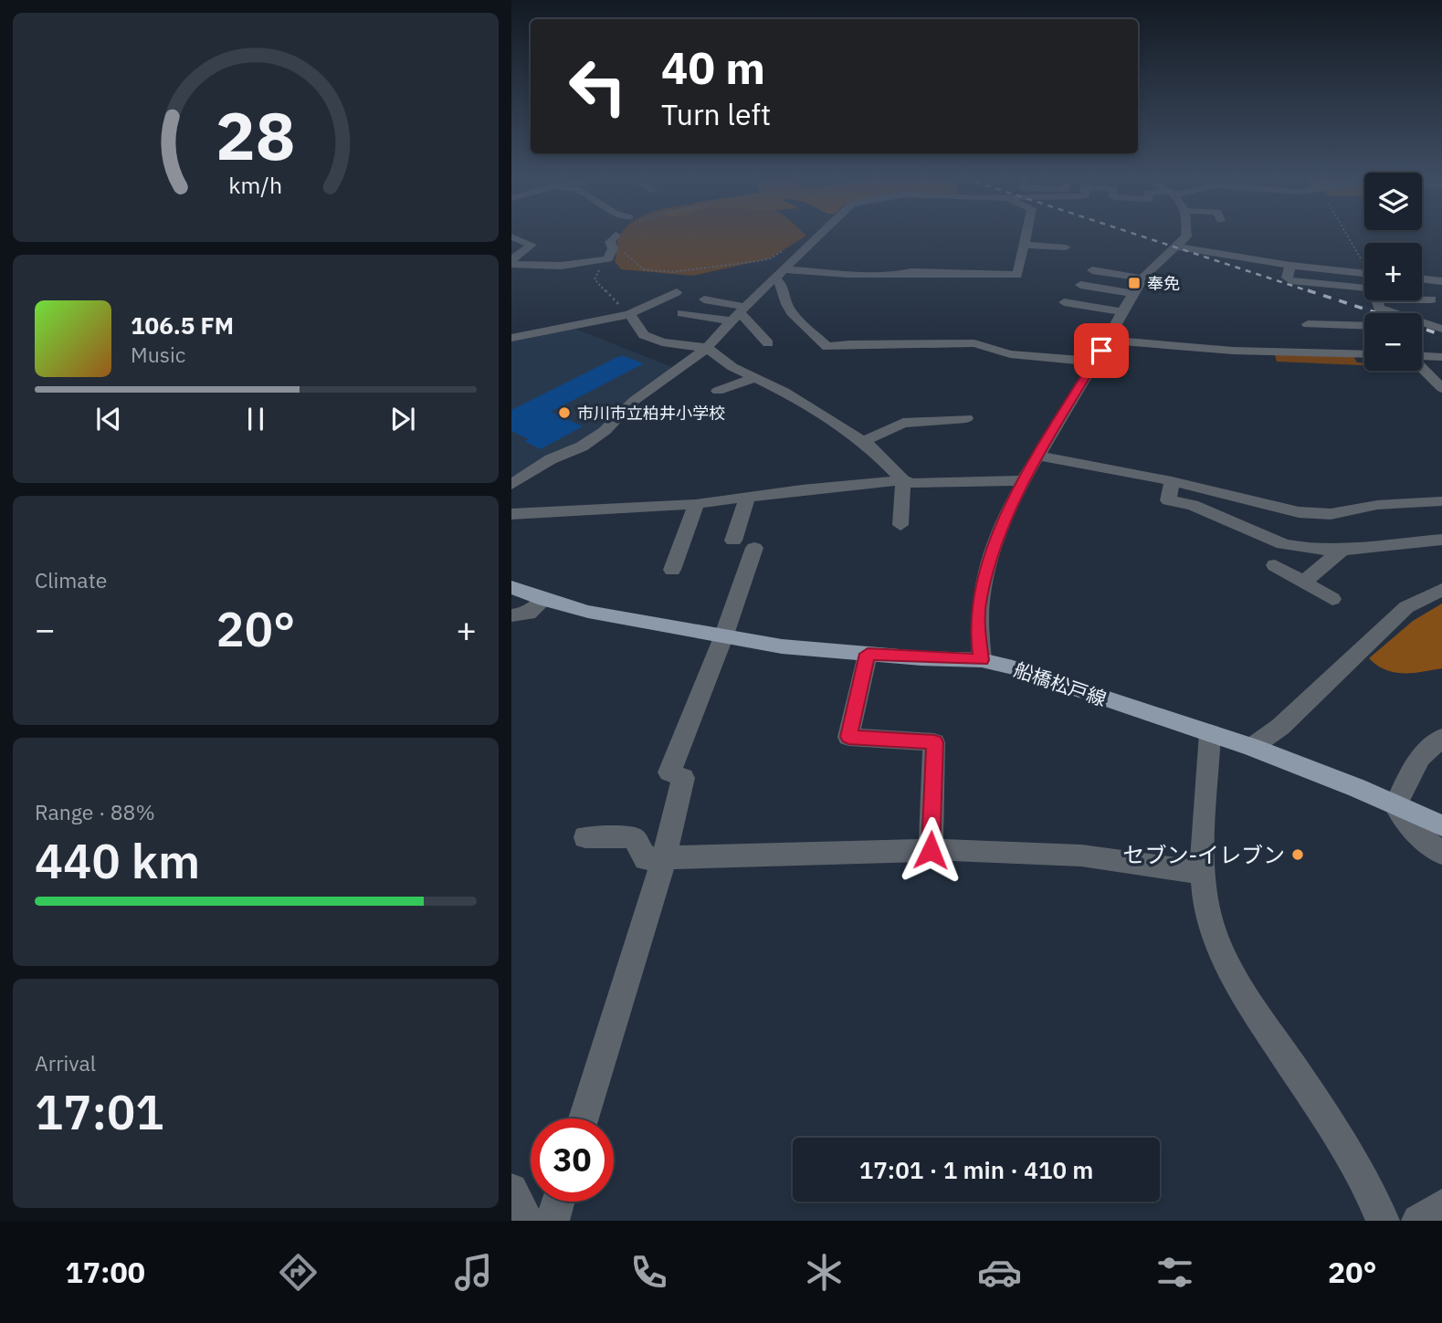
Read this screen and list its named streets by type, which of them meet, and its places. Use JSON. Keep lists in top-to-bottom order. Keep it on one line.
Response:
{"streets":{"main road":["船橋松戸線"]},"places":{"transit":["奉免"],"other":["市川市立柏井小学校","セブン-イレブン"]},"page":{"turn":["40 m","Turn left"],"map_buttons":["+","−"],"song":["106.5 FM","Music"],"tile":["Climate",["Range · 88%","440 km"],["Arrival","17:01"]],"heat":["−","20°","+"],"limit":"30","trip":"17:01 · 1 min · 410 m","tabs":["17:00","20°"],"gauge":["28","km/h"]}}
